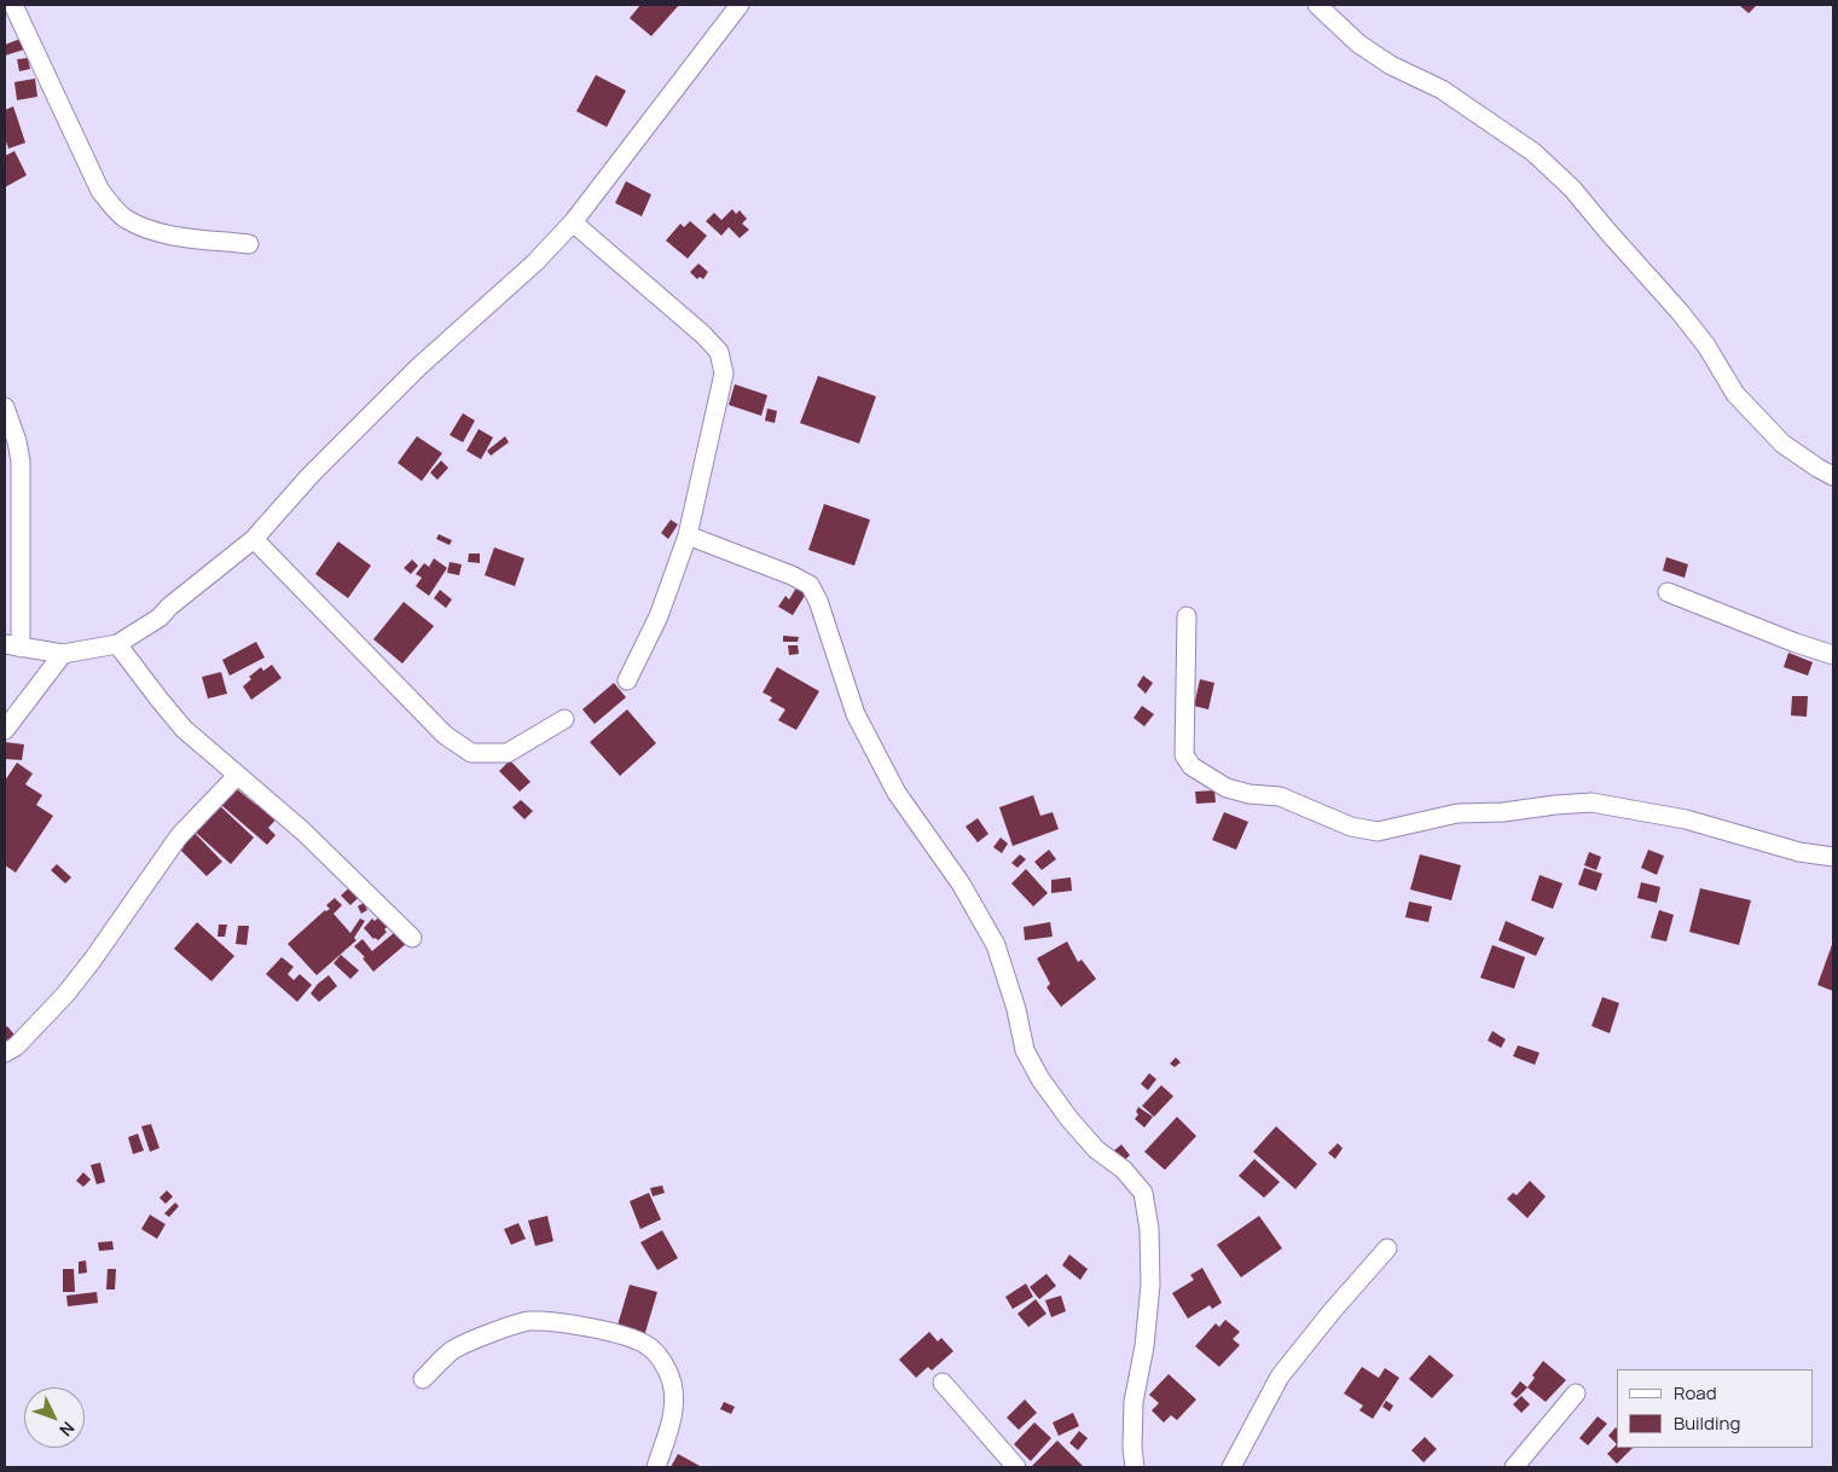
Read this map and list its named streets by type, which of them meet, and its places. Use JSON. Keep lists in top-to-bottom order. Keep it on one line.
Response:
{"legend":["Road","Building"],"north":"bottom right"}
